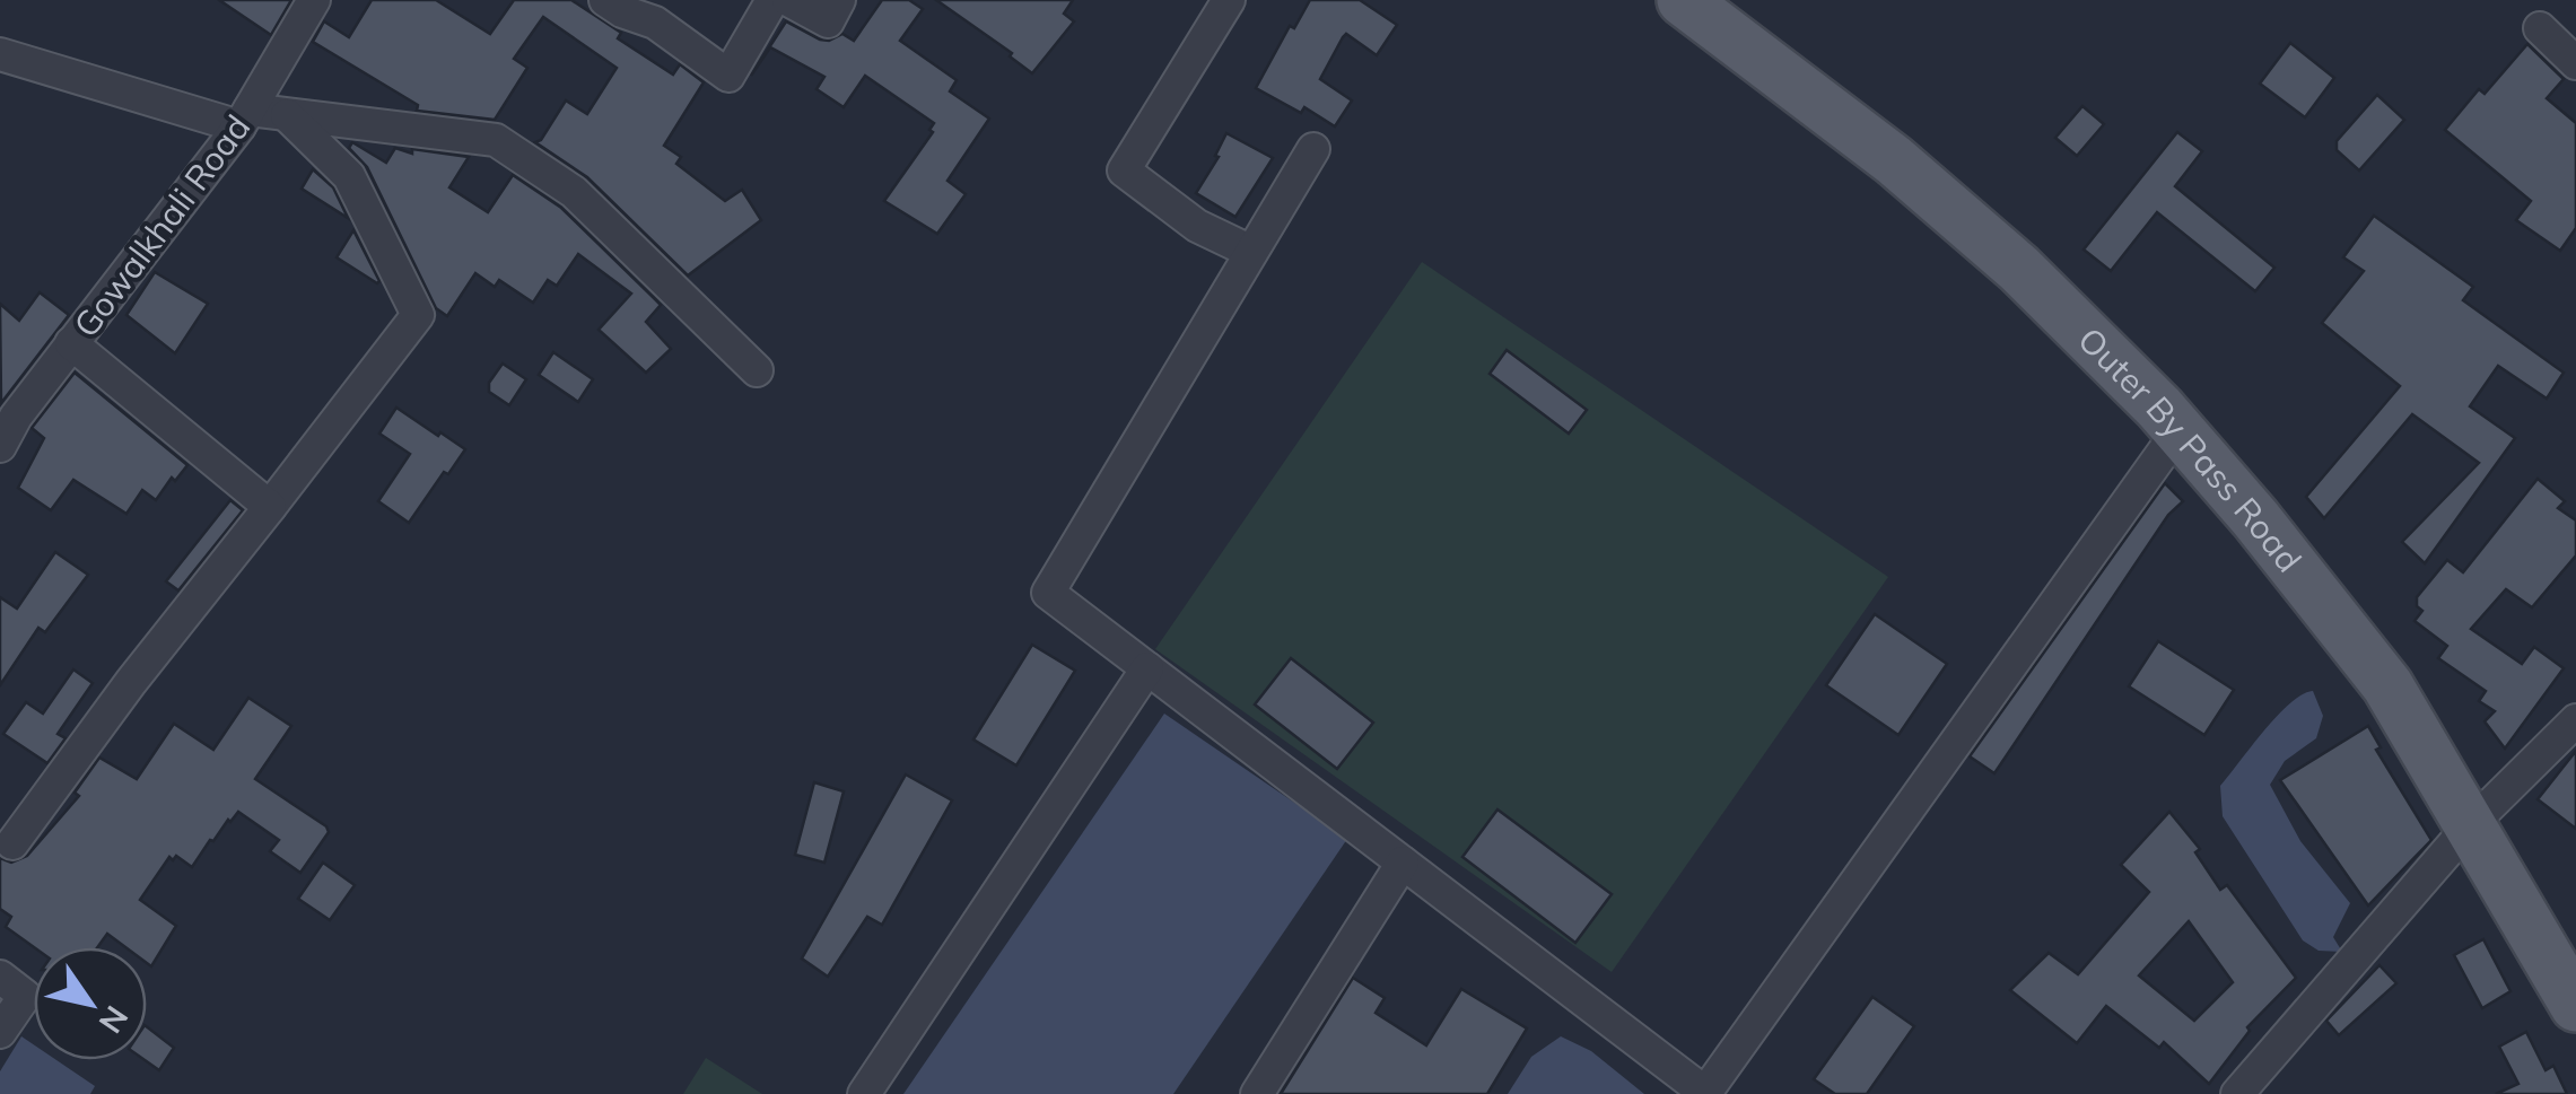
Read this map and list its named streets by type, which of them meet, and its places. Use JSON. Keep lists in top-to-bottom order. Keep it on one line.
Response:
{"streets":{"main road":["Outer By Pass Road"],"street":["Gowalkhali Road"]},"north":"bottom right"}
